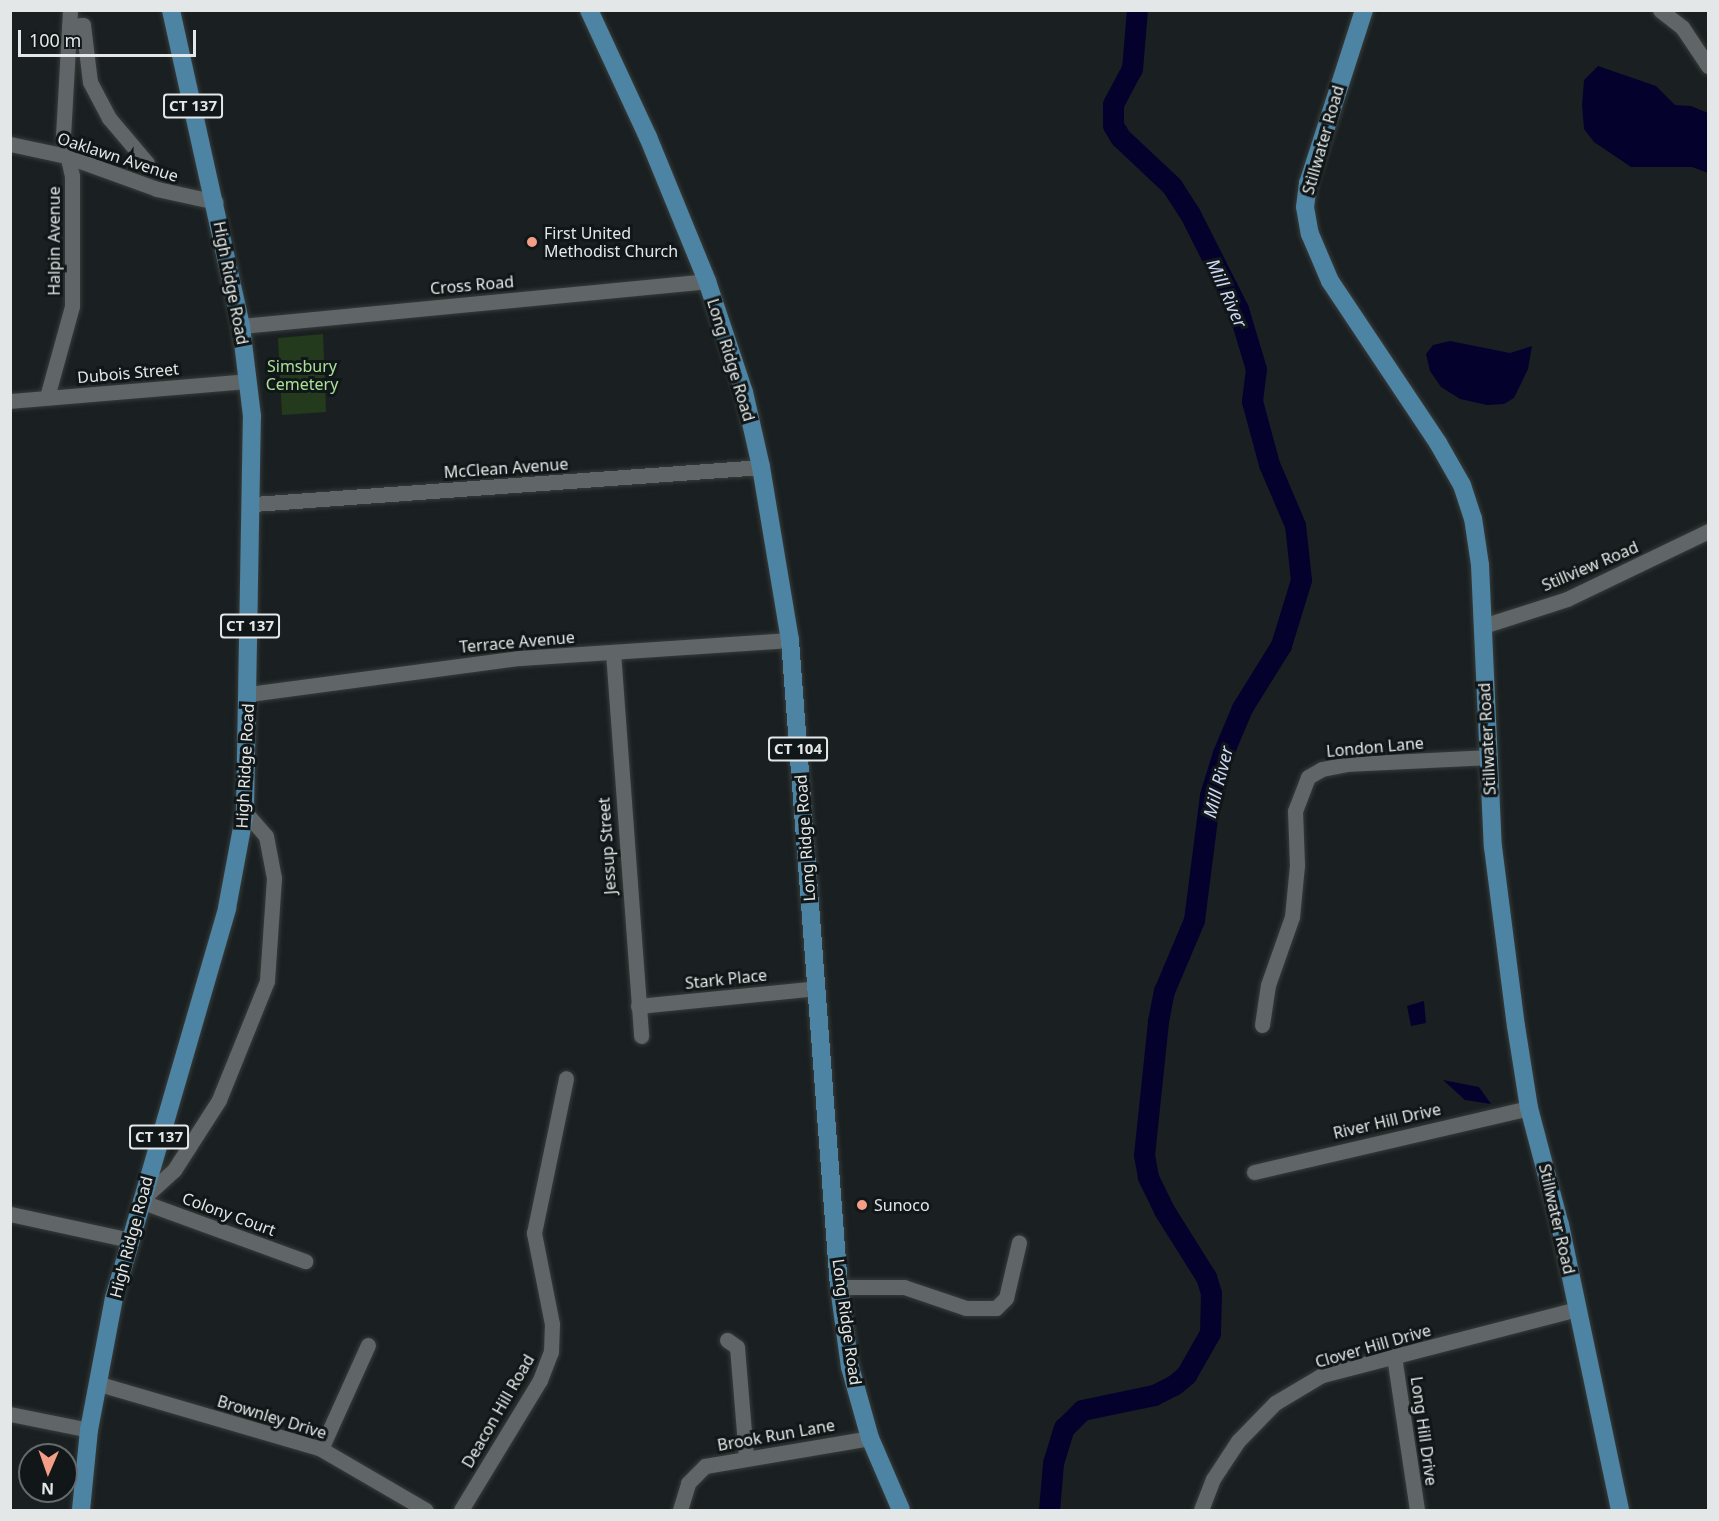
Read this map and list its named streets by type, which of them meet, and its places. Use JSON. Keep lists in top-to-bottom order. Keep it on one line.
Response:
{"streets":{"main road":["CT 137","Stillwater Road","High Ridge Road","Long Ridge Road","CT 104"],"street":["Oaklawn Avenue","Halpin Avenue","Cross Road","Dubois Street","McClean Avenue","Stillview Road","Terrace Avenue","London Lane","Jessup Street","Stark Place","River Hill Drive","Colony Court","Clover Hill Drive","Deacon Hill Road","Brownley Drive","Long Hill Drive","Brook Run Lane"]},"crossings":[["Stillwater Road","Stillview Road"],["Stillwater Road","London Lane"],["Stillwater Road","River Hill Drive"],["Stillwater Road","Clover Hill Drive"],["Oaklawn Avenue","Halpin Avenue"],["Oaklawn Avenue","High Ridge Road"],["Halpin Avenue","Dubois Street"],["High Ridge Road","Cross Road"],["High Ridge Road","Dubois Street"],["High Ridge Road","McClean Avenue"],["High Ridge Road","Terrace Avenue"],["High Ridge Road","Colony Court"],["High Ridge Road","Brownley Drive"],["Cross Road","Long Ridge Road"],["Long Ridge Road","McClean Avenue"],["Long Ridge Road","Terrace Avenue"],["Long Ridge Road","Stark Place"],["Long Ridge Road","Brook Run Lane"],["Terrace Avenue","Jessup Street"],["Jessup Street","Stark Place"],["Clover Hill Drive","Long Hill Drive"]],"water":["Mill River"],"parks":["Simsbury Cemetery"],"places":["First United Methodist Church","Sunoco"],"scale_bar":"100 m","north":"bottom"}
